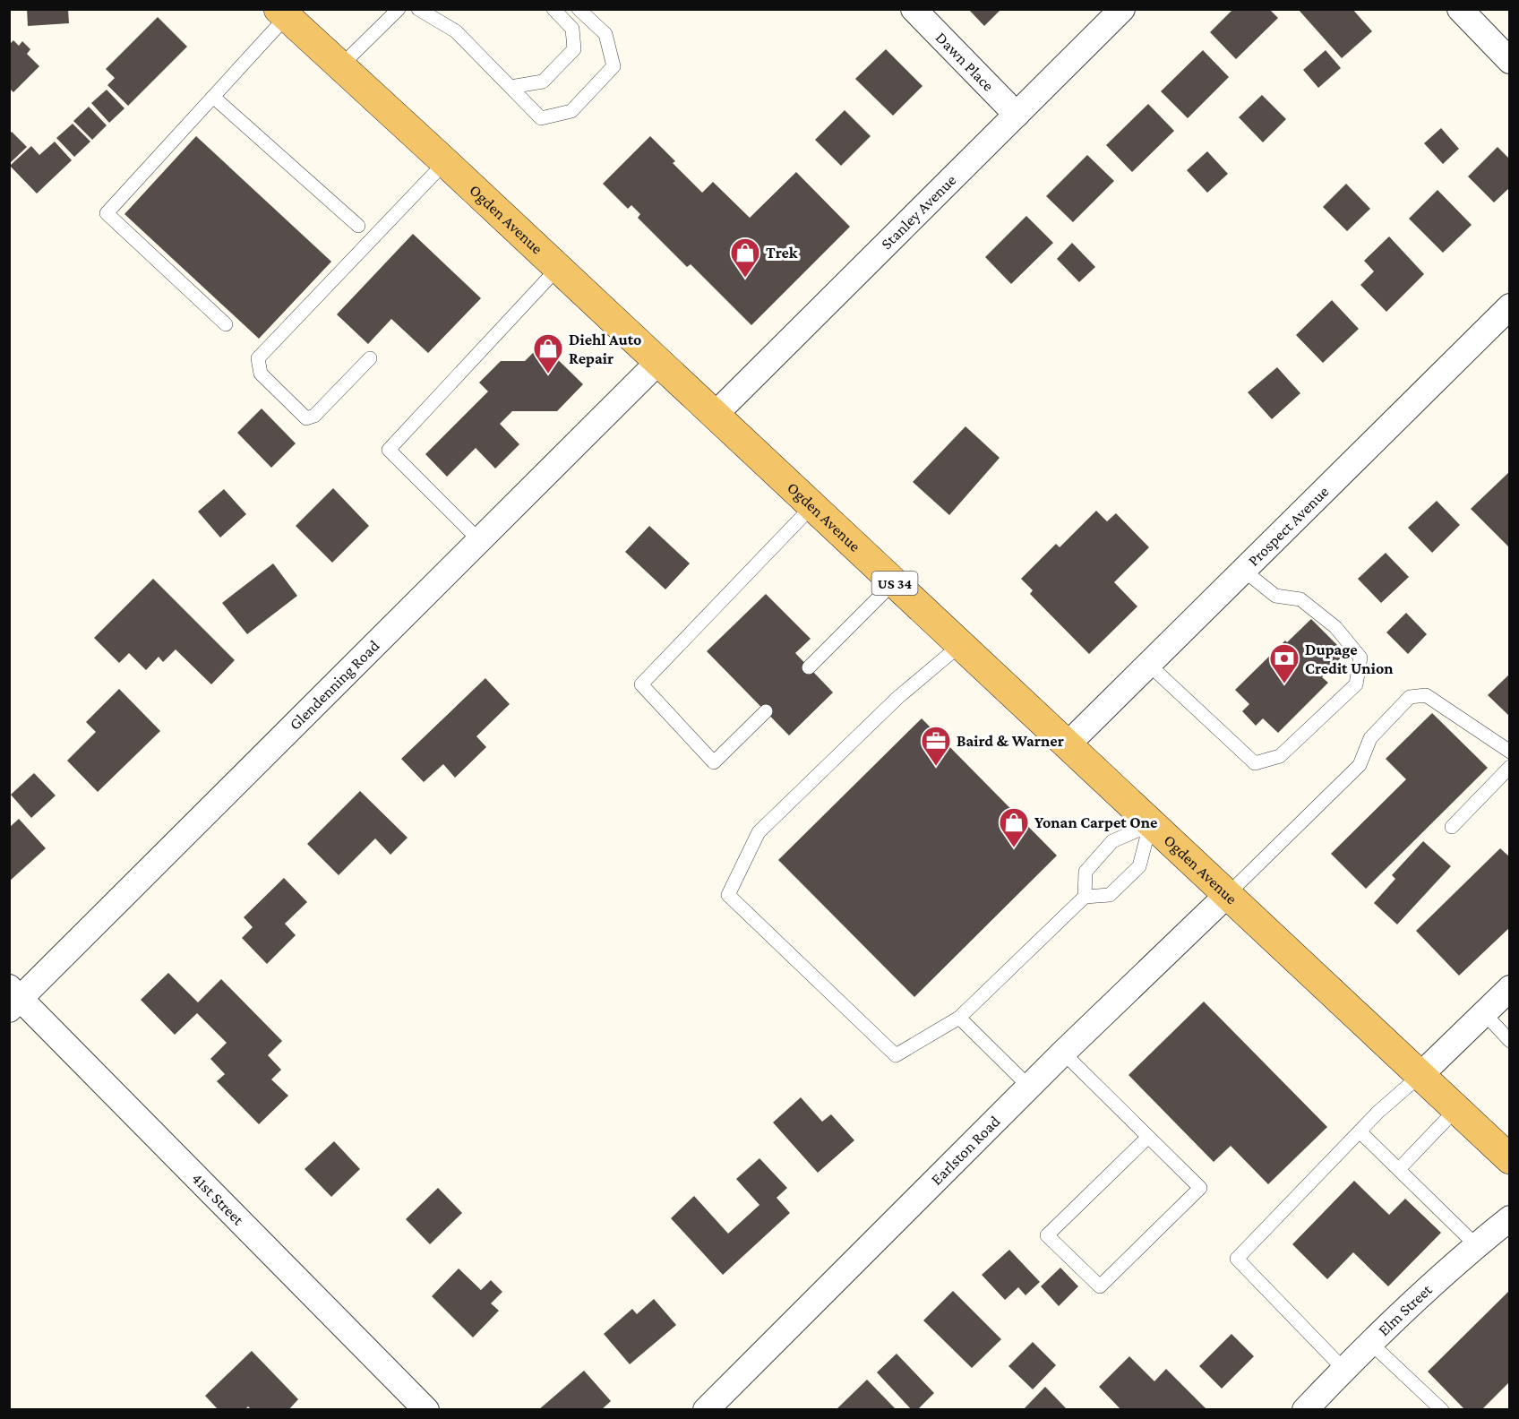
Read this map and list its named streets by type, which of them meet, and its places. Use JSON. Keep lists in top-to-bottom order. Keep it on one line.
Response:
{"streets":{"main road":["Ogden Avenue","US 34"],"street":["Dawn Place","Stanley Avenue","Prospect Avenue","Glendenning Road","Earlston Road","41st Street","Elm Street"]},"crossings":[["Dawn Place","Stanley Avenue"],["Stanley Avenue","Ogden Avenue"],["Ogden Avenue","Prospect Avenue"],["Ogden Avenue","Glendenning Road"],["Ogden Avenue","Earlston Road"],["Glendenning Road","41st Street"]],"places":{"shop":["Trek","Diehl Auto Repair","Yonan Carpet One"],"bank":["Dupage Credit Union"],"office":["Baird & Warner"]}}
